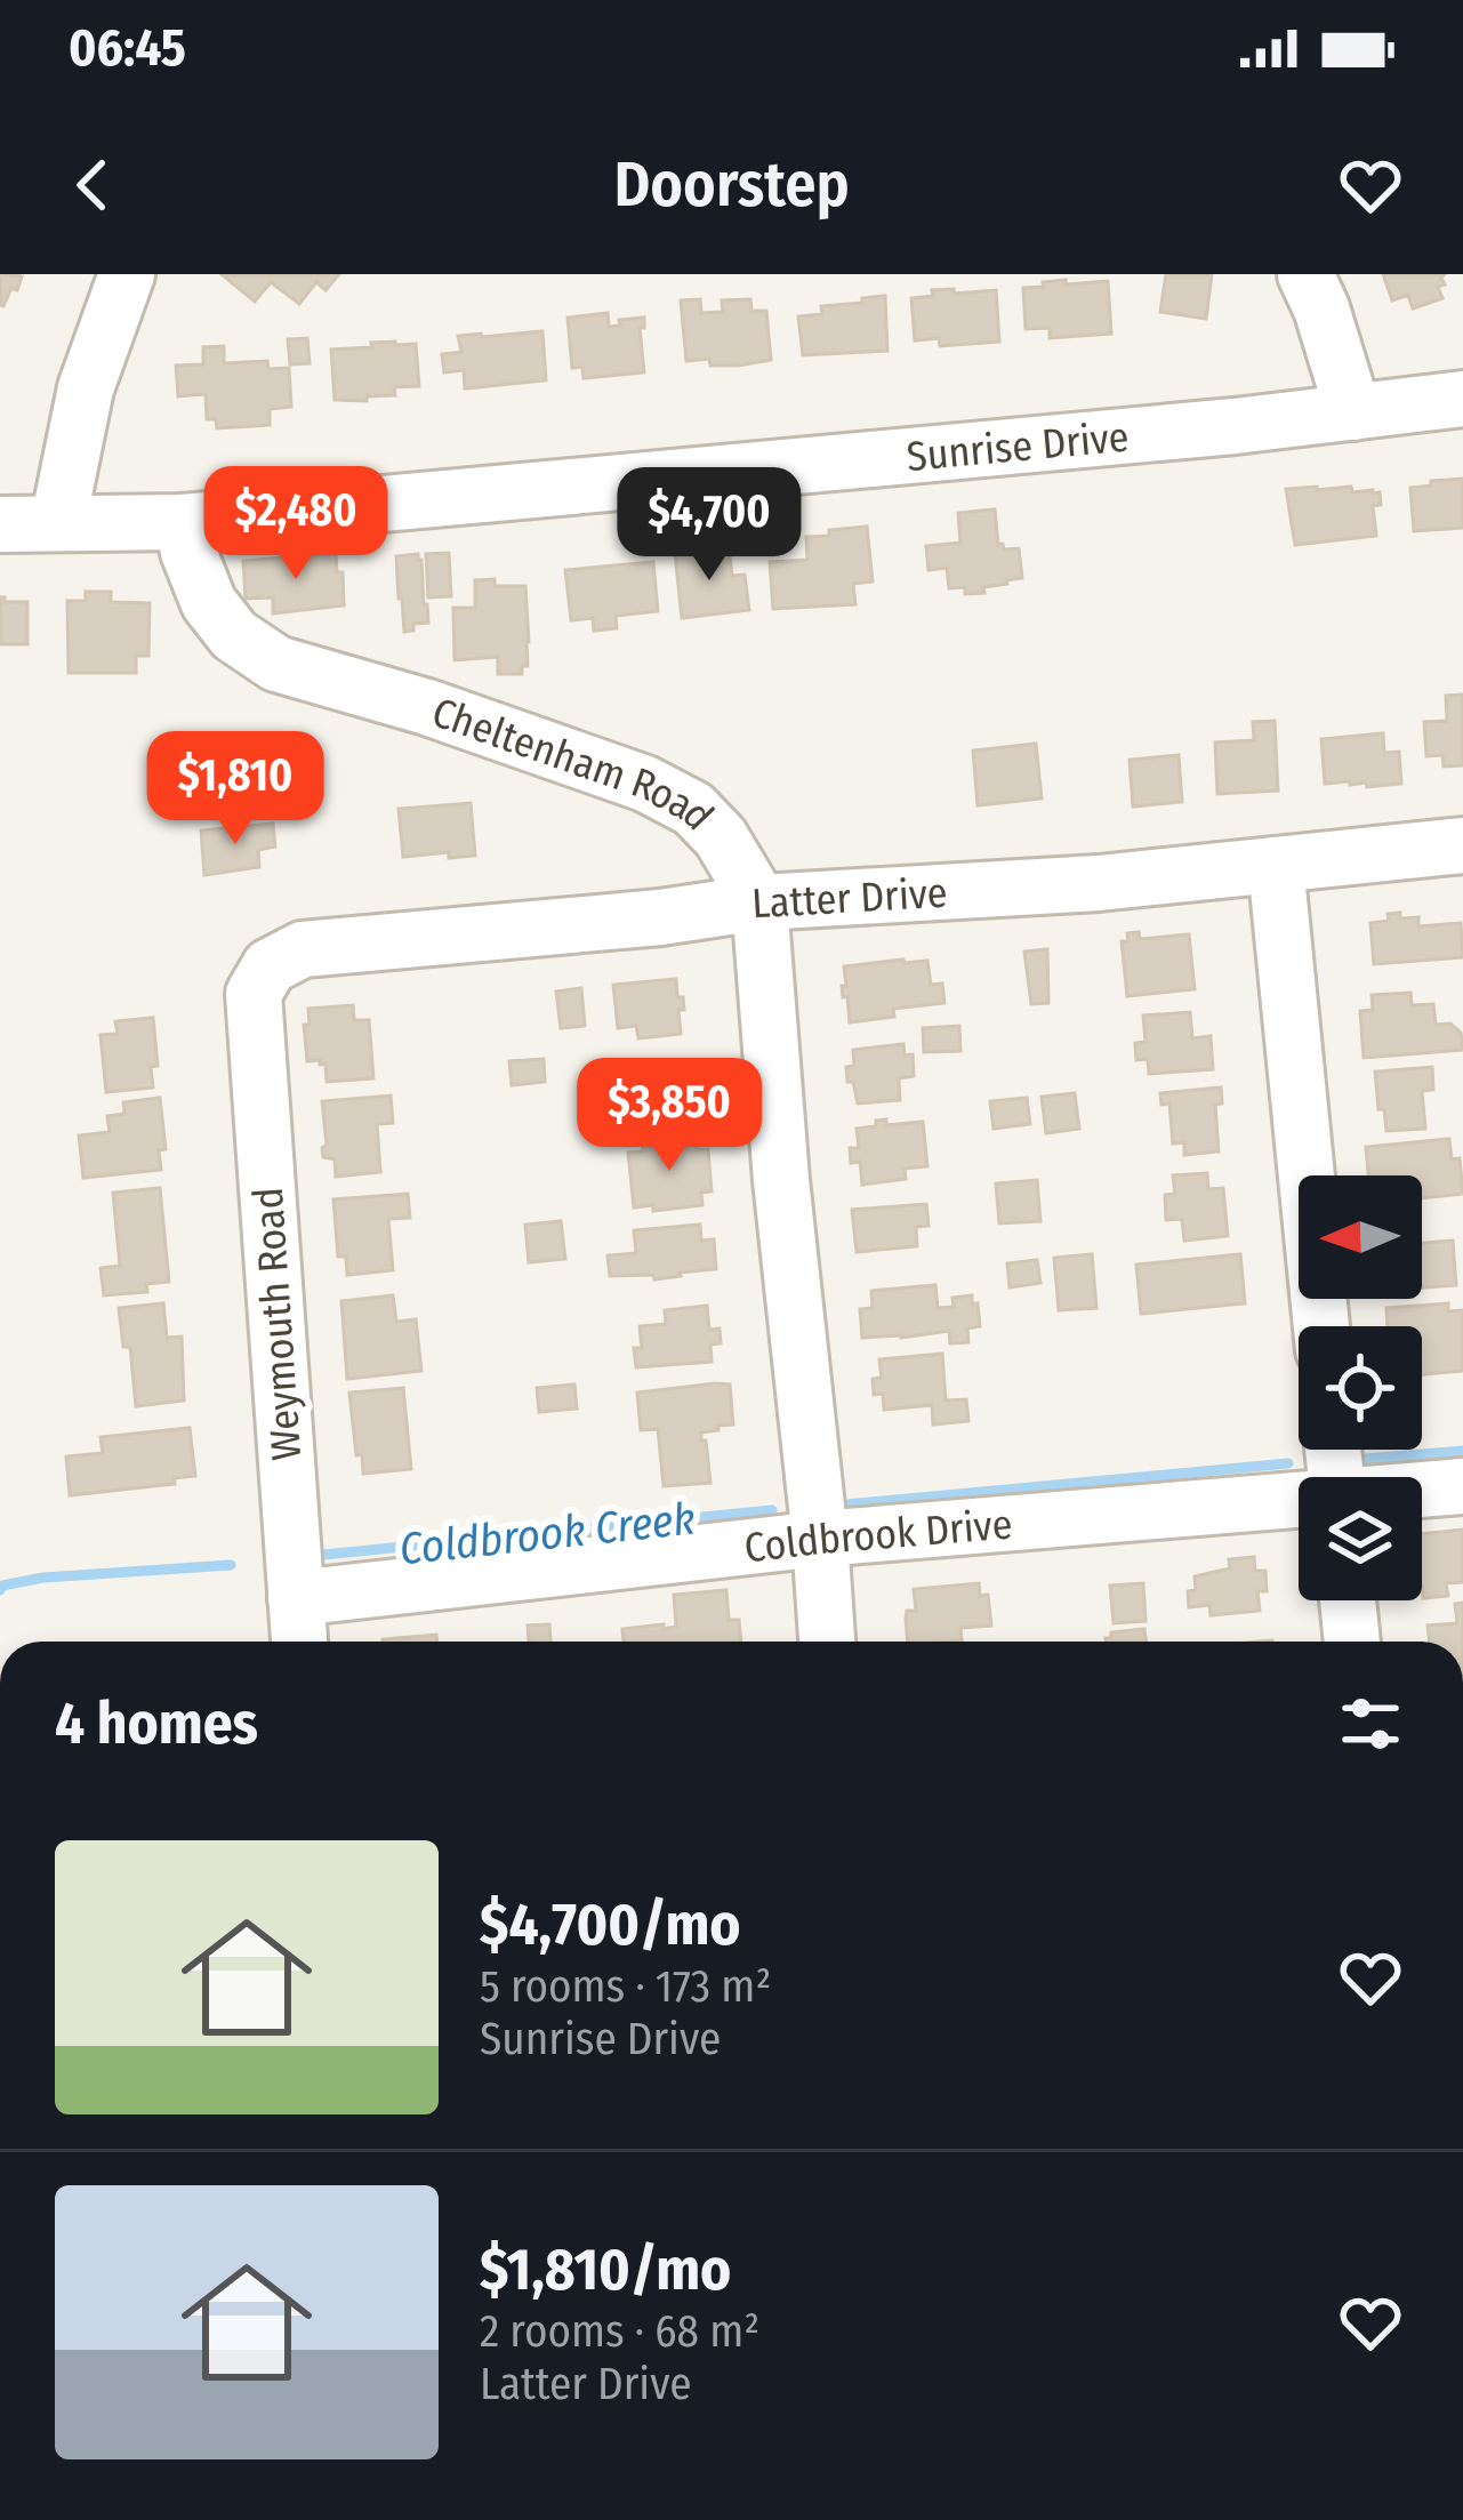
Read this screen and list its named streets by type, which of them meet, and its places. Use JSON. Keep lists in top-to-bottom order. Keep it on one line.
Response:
{"streets":{"street":["Sunrise Drive","Cheltenham Road","Latter Drive","Weymouth Road","Coldbrook Drive"]},"crossings":[["Sunrise Drive","Cheltenham Road"],["Cheltenham Road","Latter Drive"],["Latter Drive","Weymouth Road"],["Weymouth Road","Coldbrook Drive"]],"water":["Coldbrook Creek"],"north":"left","page":{"status":"06:45","header":"Doorstep","price":["$2,480","$4,700","$1,810","$3,850"],"heading":"4 homes","list":[{"name":"$4,700/mo","note":"5 rooms · 173 m² · Sunrise Drive"},{"name":"$1,810/mo","note":"2 rooms · 68 m² · Latter Drive"}]}}
